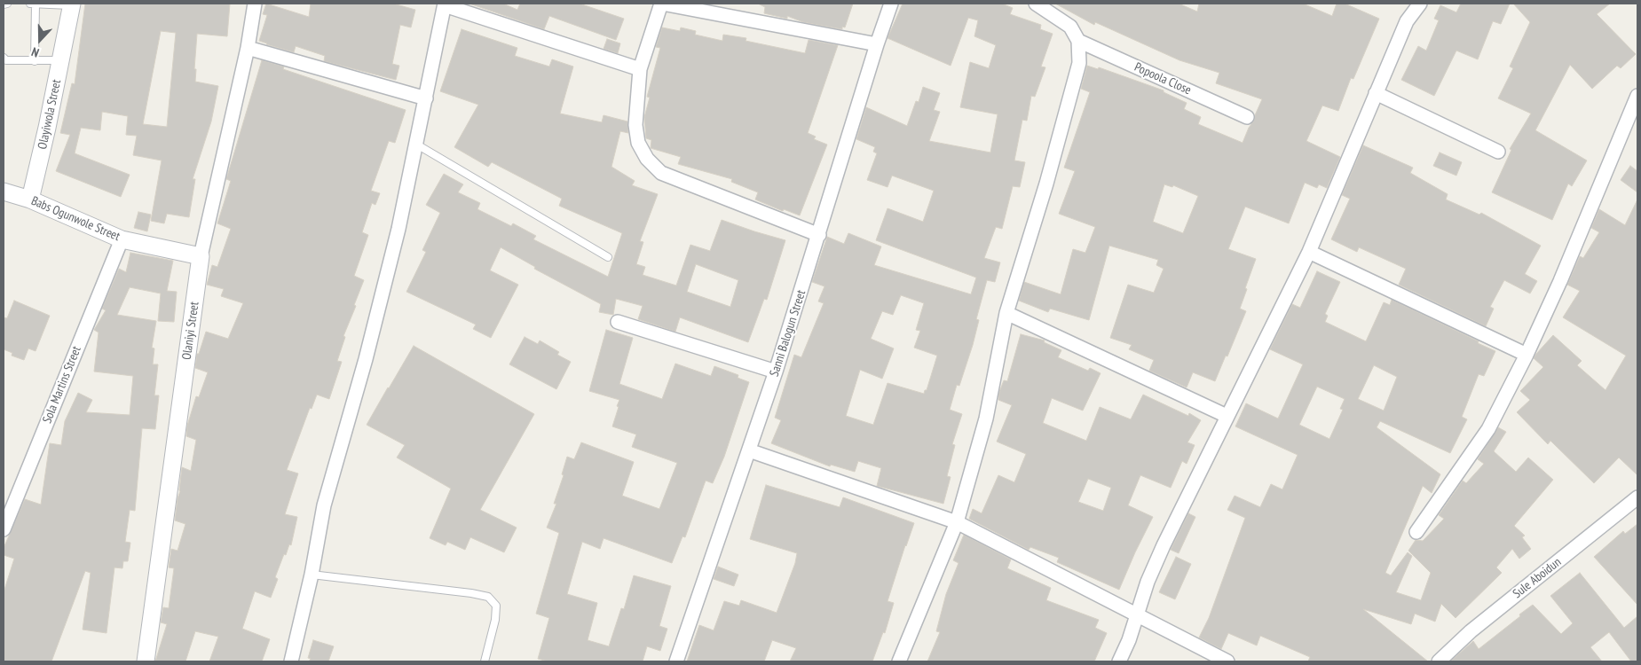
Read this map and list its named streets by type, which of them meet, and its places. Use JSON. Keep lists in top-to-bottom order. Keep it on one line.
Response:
{"streets":{"street":["Popoola Close","Olayiwola Street","Babs Ogunwole Street","Olaniyi Street","Sanni Balogun Street","Sola Martins Street","Sule Aboidun"]},"crossings":[["Olayiwola Street","Babs Ogunwole Street"],["Babs Ogunwole Street","Olaniyi Street"],["Babs Ogunwole Street","Sola Martins Street"]],"north":"bottom"}
